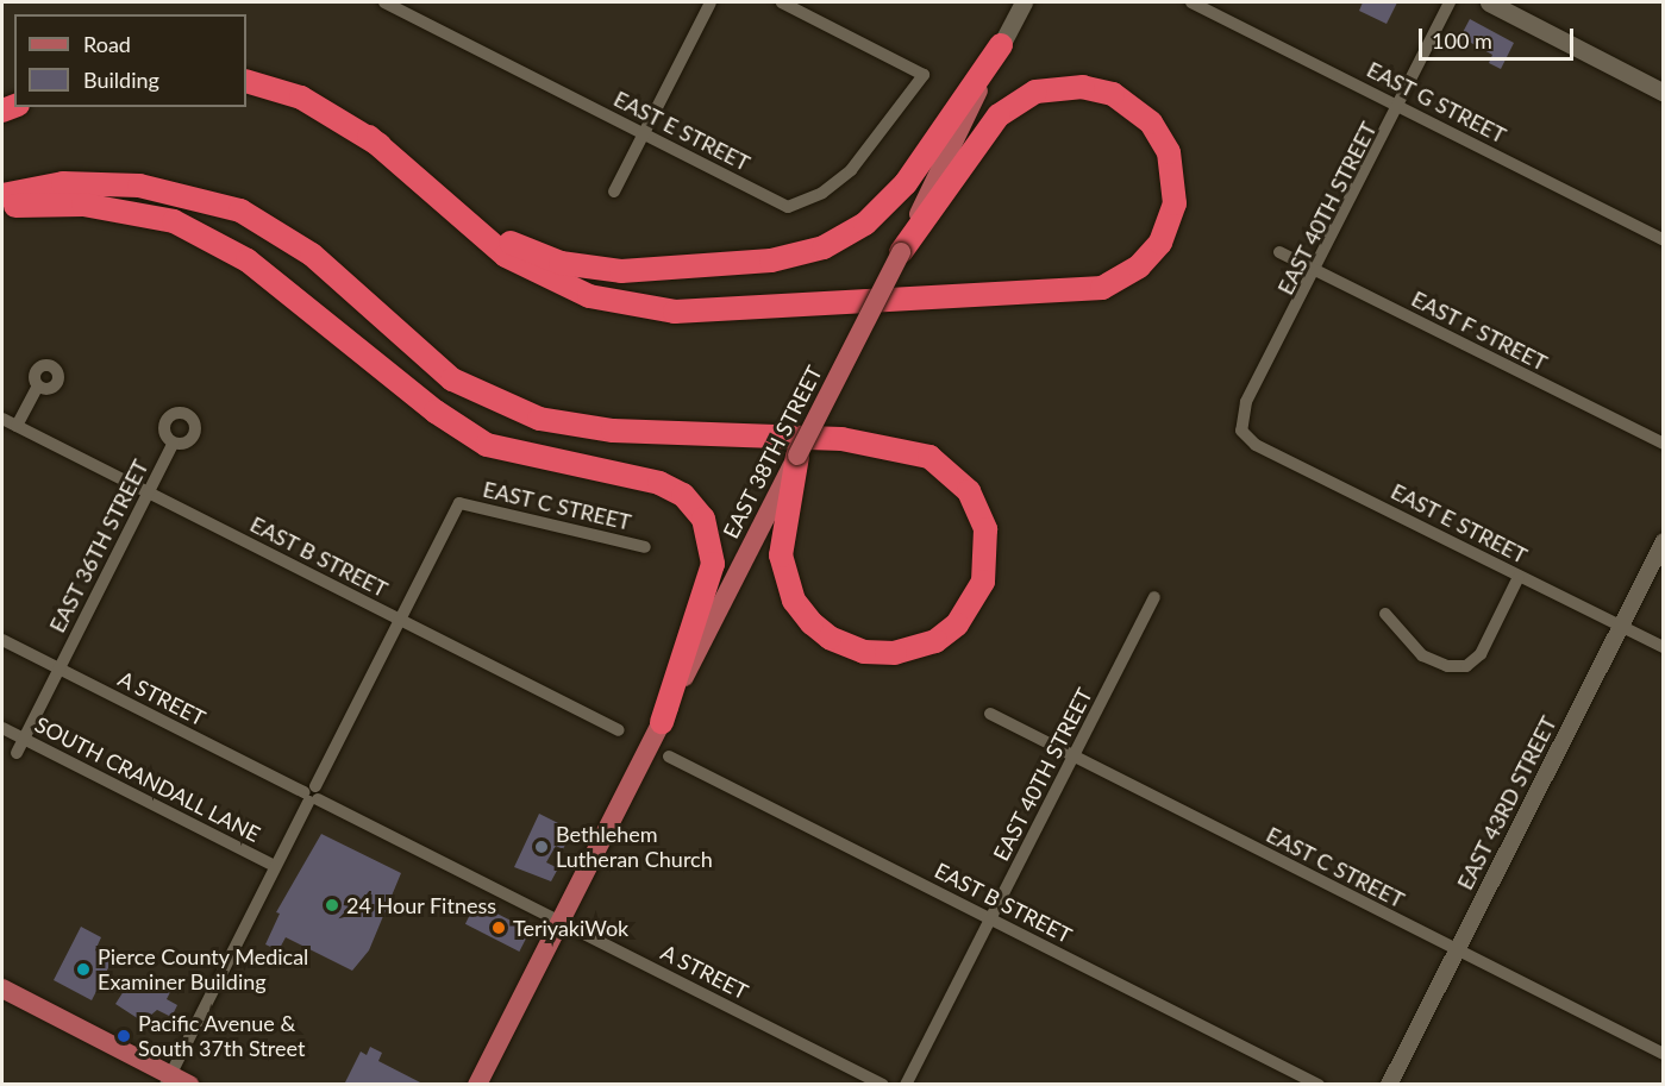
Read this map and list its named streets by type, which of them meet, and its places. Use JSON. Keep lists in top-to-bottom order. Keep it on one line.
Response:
{"streets":{"main road":["EAST 38TH STREET"],"street":["EAST G STREET","EAST E STREET","EAST 40TH STREET","EAST F STREET","EAST C STREET","EAST 36TH STREET","EAST B STREET","A STREET","SOUTH CRANDALL LANE","EAST 43RD STREET"]},"crossings":[["EAST G STREET","EAST 40TH STREET"],["EAST E STREET","EAST 40TH STREET"],["EAST E STREET","EAST 43RD STREET"],["EAST 40TH STREET","EAST F STREET"],["EAST 40TH STREET","EAST C STREET"],["EAST 40TH STREET","EAST B STREET"],["EAST 38TH STREET","A STREET"],["EAST C STREET","EAST B STREET"],["EAST C STREET","EAST 43RD STREET"],["EAST 36TH STREET","EAST B STREET"],["EAST 36TH STREET","A STREET"],["EAST 36TH STREET","SOUTH CRANDALL LANE"]],"places":["Bethlehem Lutheran Church","24 Hour Fitness","TeriyakiWok","Pierce County Medical Examiner Building","Pacific Avenue & South 37th Street"],"legend":["Road","Building"],"scale_bar":"100 m"}
